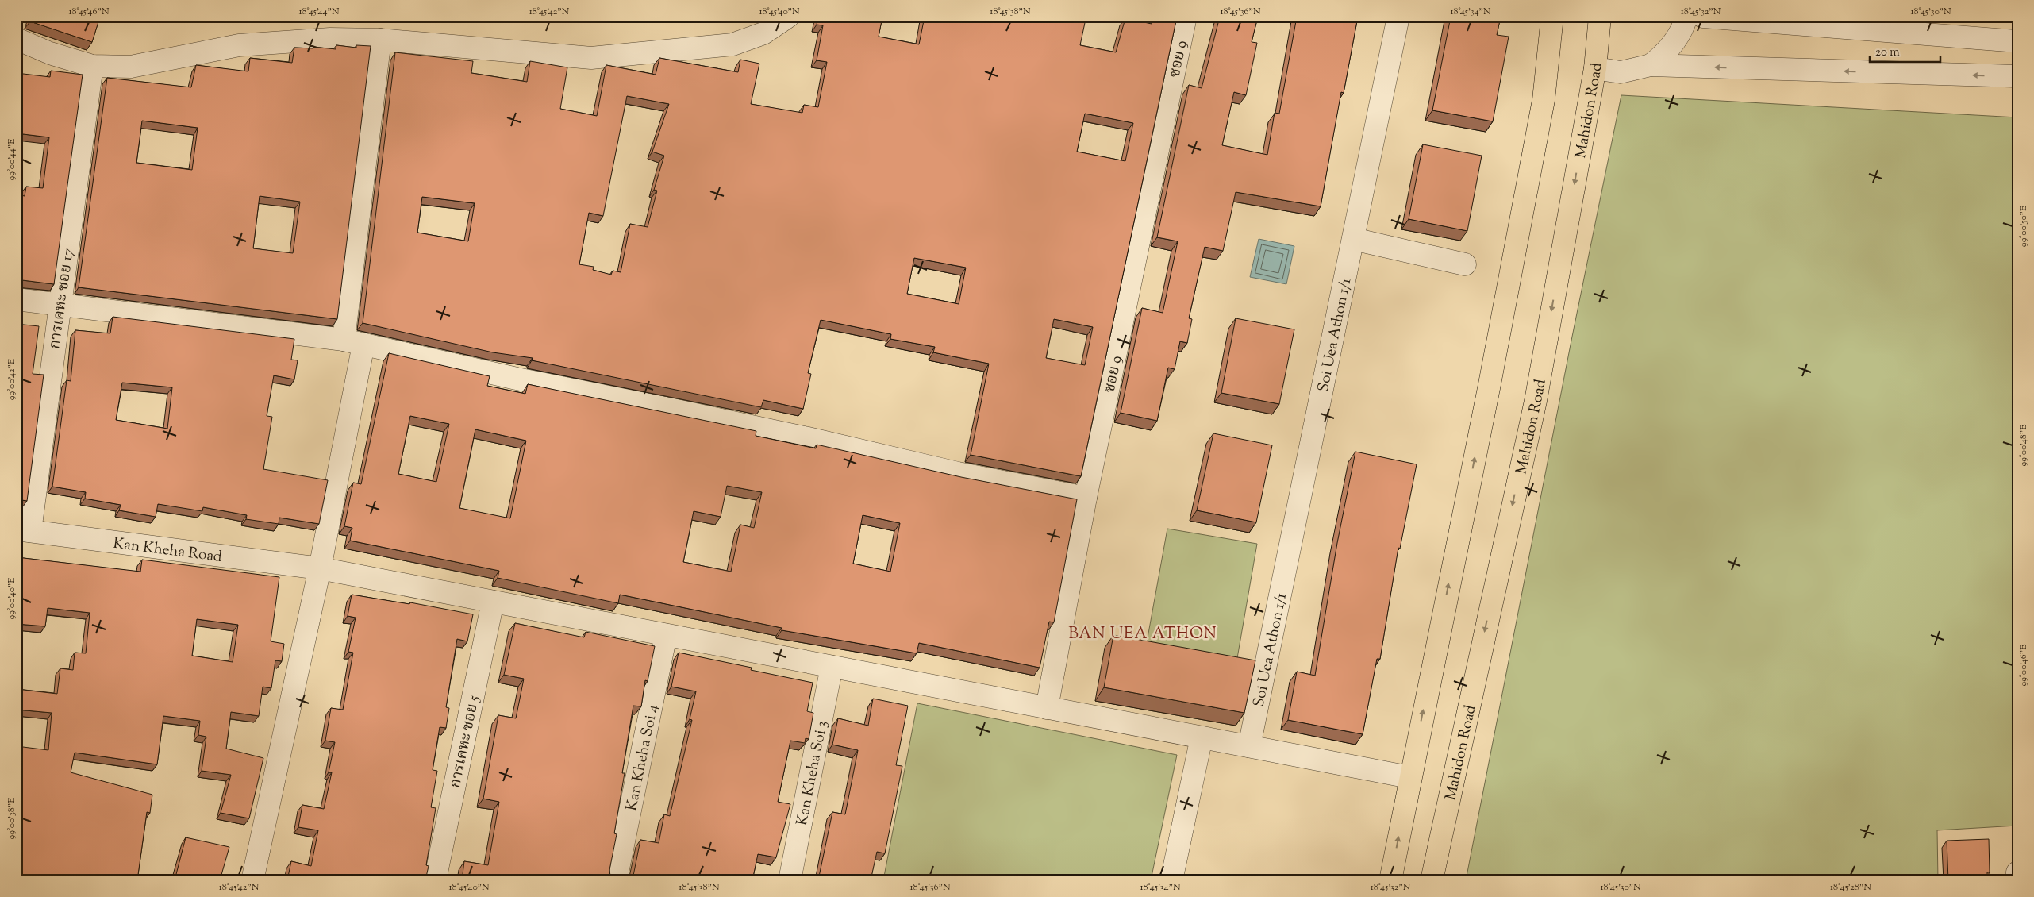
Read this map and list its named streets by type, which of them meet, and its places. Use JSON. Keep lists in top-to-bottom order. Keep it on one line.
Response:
{"streets":{"main road":["Mahidon Road"],"street":["ซอย 9","การเคหะ ซอย 17","Soi Uea Athon 1/1","Kan Kheha Road","การเคหะ ซอย 5","Kan Kheha Soi 4","Kan Kheha Soi 3"]},"crossings":[["ซอย 9","Kan Kheha Road"],["การเคหะ ซอย 17","Kan Kheha Road"],["Soi Uea Athon 1/1","Kan Kheha Road"],["Kan Kheha Road","การเคหะ ซอย 5"],["Kan Kheha Road","Kan Kheha Soi 4"],["Kan Kheha Road","Kan Kheha Soi 3"]],"districts":["BAN UEA ATHON"],"scale_bar":"20 m","coordinates":["18°45'46\"N","18°45'44\"N","18°45'42\"N","18°45'40\"N","18°45'38\"N","18°45'36\"N","18°45'34\"N","18°45'32\"N","18°45'30\"N","99°00'44\"E","99°00'50\"E","99°00'42\"E","99°00'48\"E","99°00'40\"E","99°00'46\"E","99°00'38\"E","18°45'28\"N"]}
